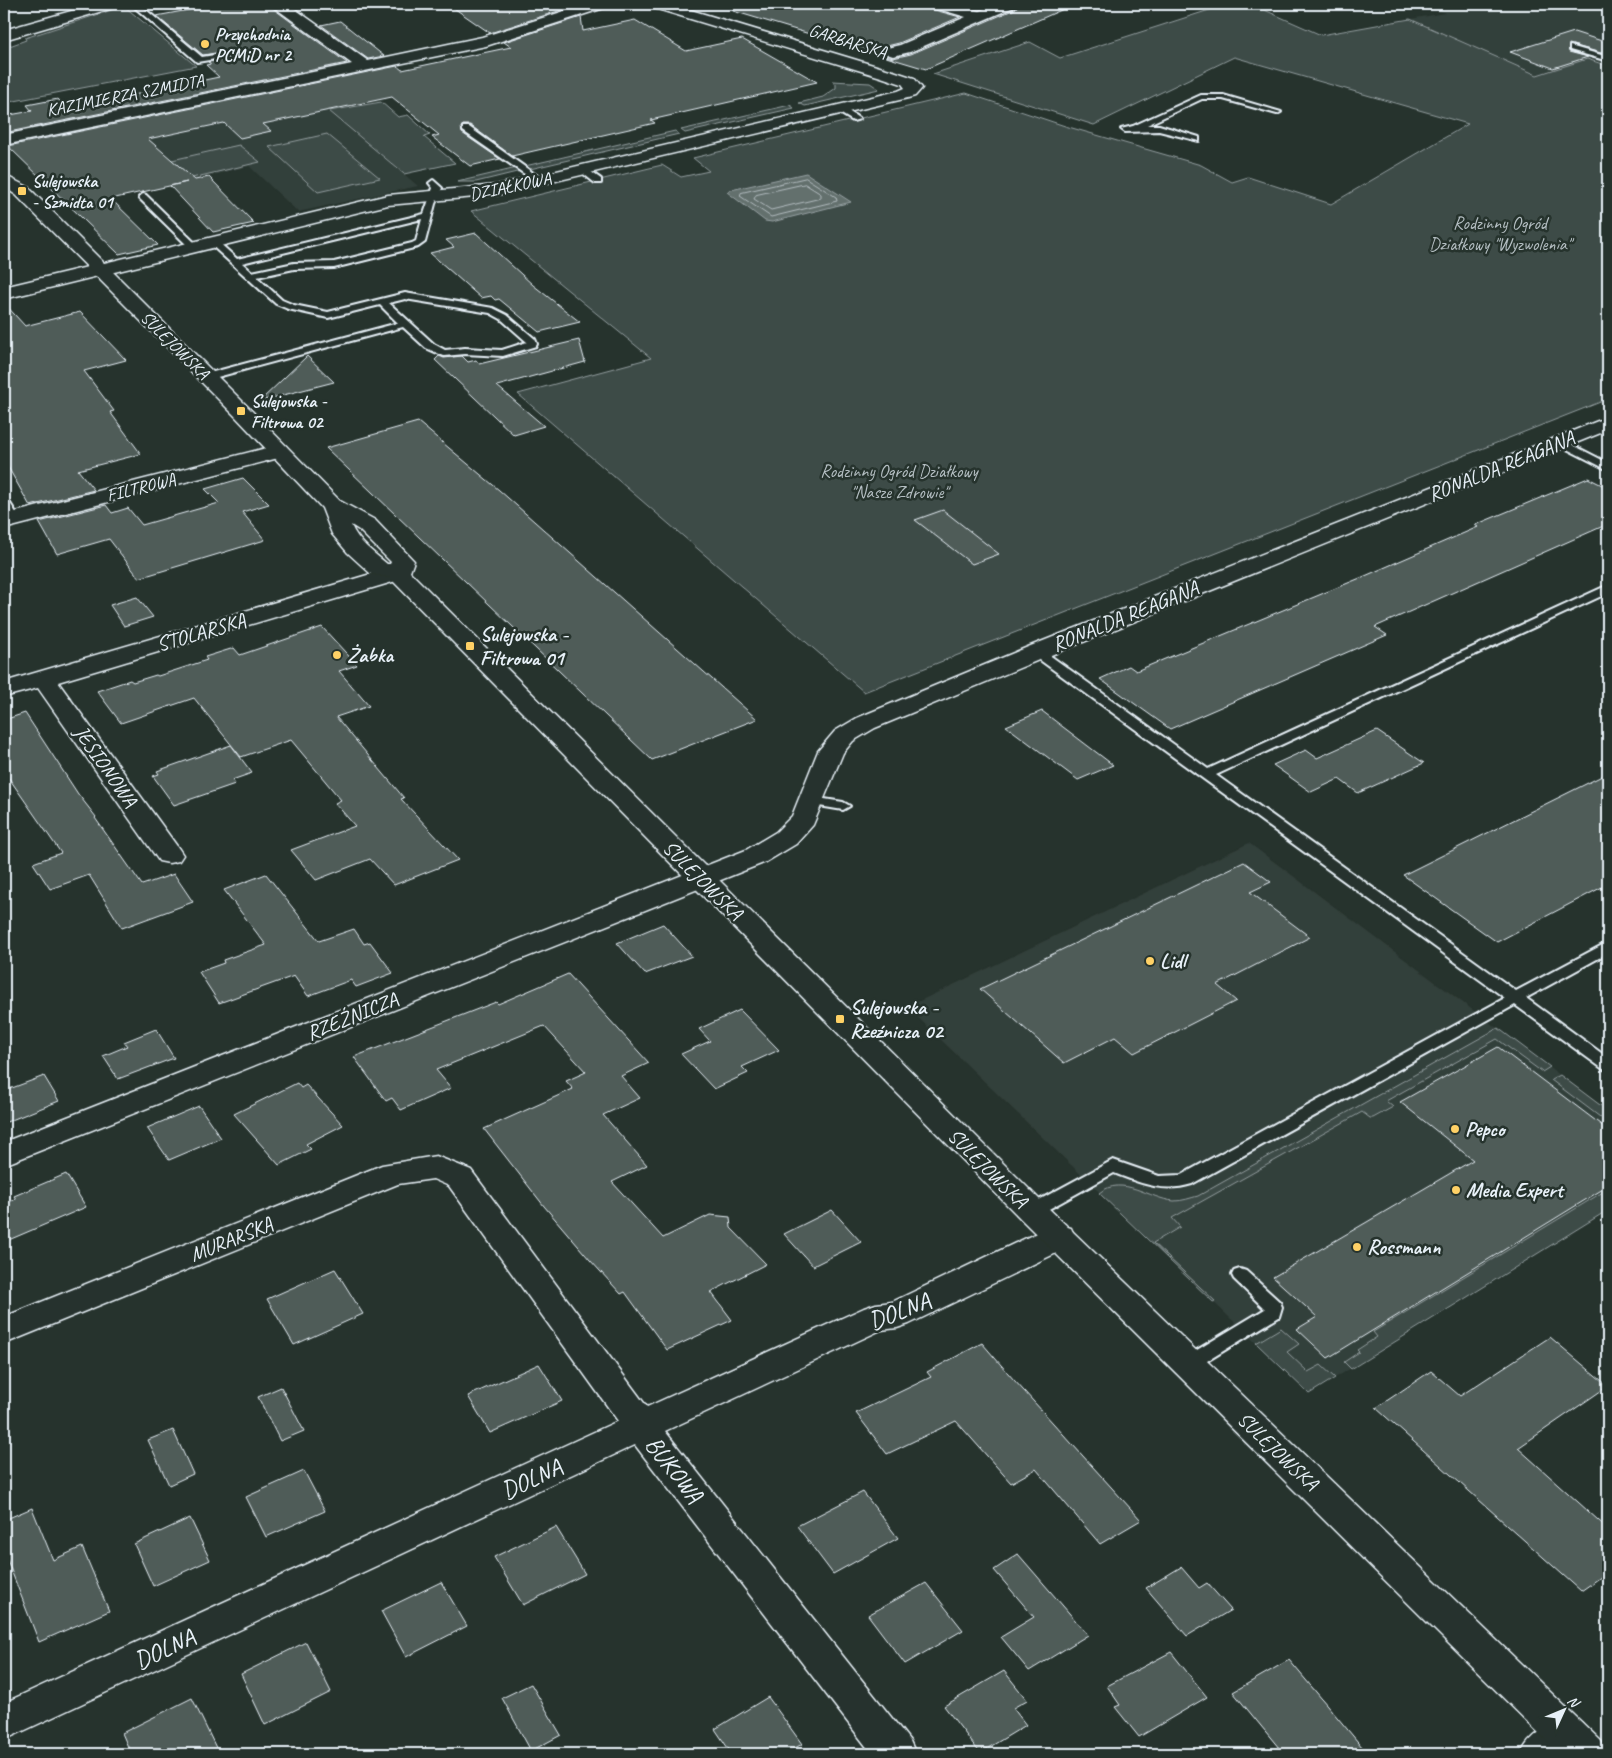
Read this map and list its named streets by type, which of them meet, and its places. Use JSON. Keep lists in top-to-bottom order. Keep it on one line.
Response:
{"streets":{"street":["GARBARSKA","KAZIMIERZA SZMIDTA","DZIAŁKOWA","SULEJOWSKA","RONALDA REAGANA","FILTROWA","STOLARSKA","JESIONOWA","RZEŹNICZA","MURARSKA","DOLNA","BUKOWA"]},"crossings":[["GARBARSKA","DZIAŁKOWA"],["DZIAŁKOWA","SULEJOWSKA"],["SULEJOWSKA","RONALDA REAGANA"],["SULEJOWSKA","FILTROWA"],["SULEJOWSKA","STOLARSKA"],["SULEJOWSKA","RZEŹNICZA"],["SULEJOWSKA","DOLNA"],["RONALDA REAGANA","RZEŹNICZA"],["STOLARSKA","JESIONOWA"],["MURARSKA","BUKOWA"],["DOLNA","BUKOWA"]],"parks":["Rodzinny Ogród Działkowy \"Wyzwolenia\"","Rodzinny Ogród Działkowy \"Nasze Zdrowie\""],"places":{"other":["Przychodnia PCMiD nr 2","Żabka","Lidl","Pepco","Media Expert","Rossmann"],"transit":["Sulejowska - Szmidta 01","Sulejowska - Filtrowa 02","Sulejowska - Filtrowa 01","Sulejowska - Rzeźnicza 02"]},"north":"top right"}
